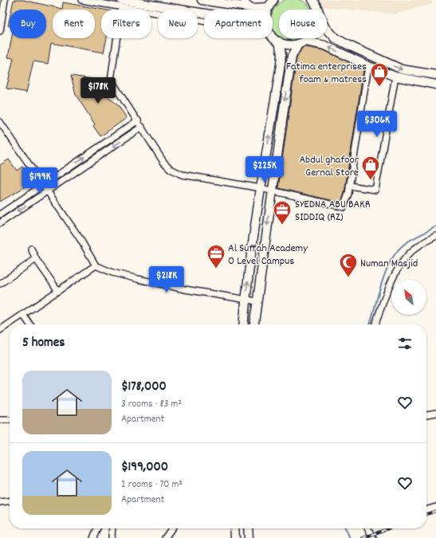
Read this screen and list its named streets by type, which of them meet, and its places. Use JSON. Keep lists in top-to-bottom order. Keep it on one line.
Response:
{"places":{"shop":["Fatima enterprises foam & matress","Abdul ghafoor Gernal Store"],"office":["SYEDNA ABU BAKR SIDDIQ (RZ)","Al Suffah Academy O Level Campus"],"mosque":["Numan Masjid"]},"north":"top left","page":{"chip":["Buy","Rent","Filters","New","Apartment","House"],"price":["$178K","$306K","$225K","$199K","$218K"],"heading":"5 homes","list":[{"name":"$178,000","note":"3 rooms · 83 m² · Apartment"},{"name":"$199,000","note":"2 rooms · 70 m² · Apartment"}]}}
